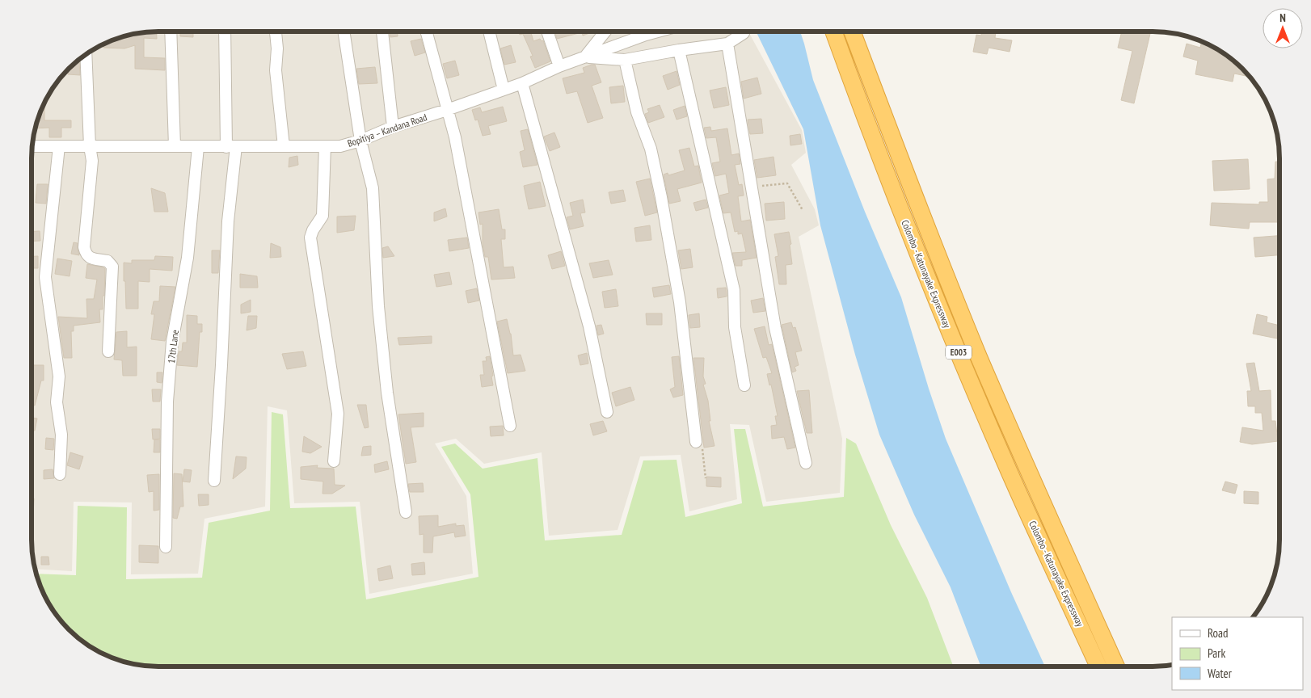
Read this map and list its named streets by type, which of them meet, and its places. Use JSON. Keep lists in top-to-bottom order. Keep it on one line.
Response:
{"streets":{"highway":["Colombo - Katunayake Expressway","E003"],"street":["Bopitiya – Kandana Road","17th Lane"]},"crossings":[["Bopitiya – Kandana Road","17th Lane"]],"legend":["Road","Park","Water"],"north":"top"}
